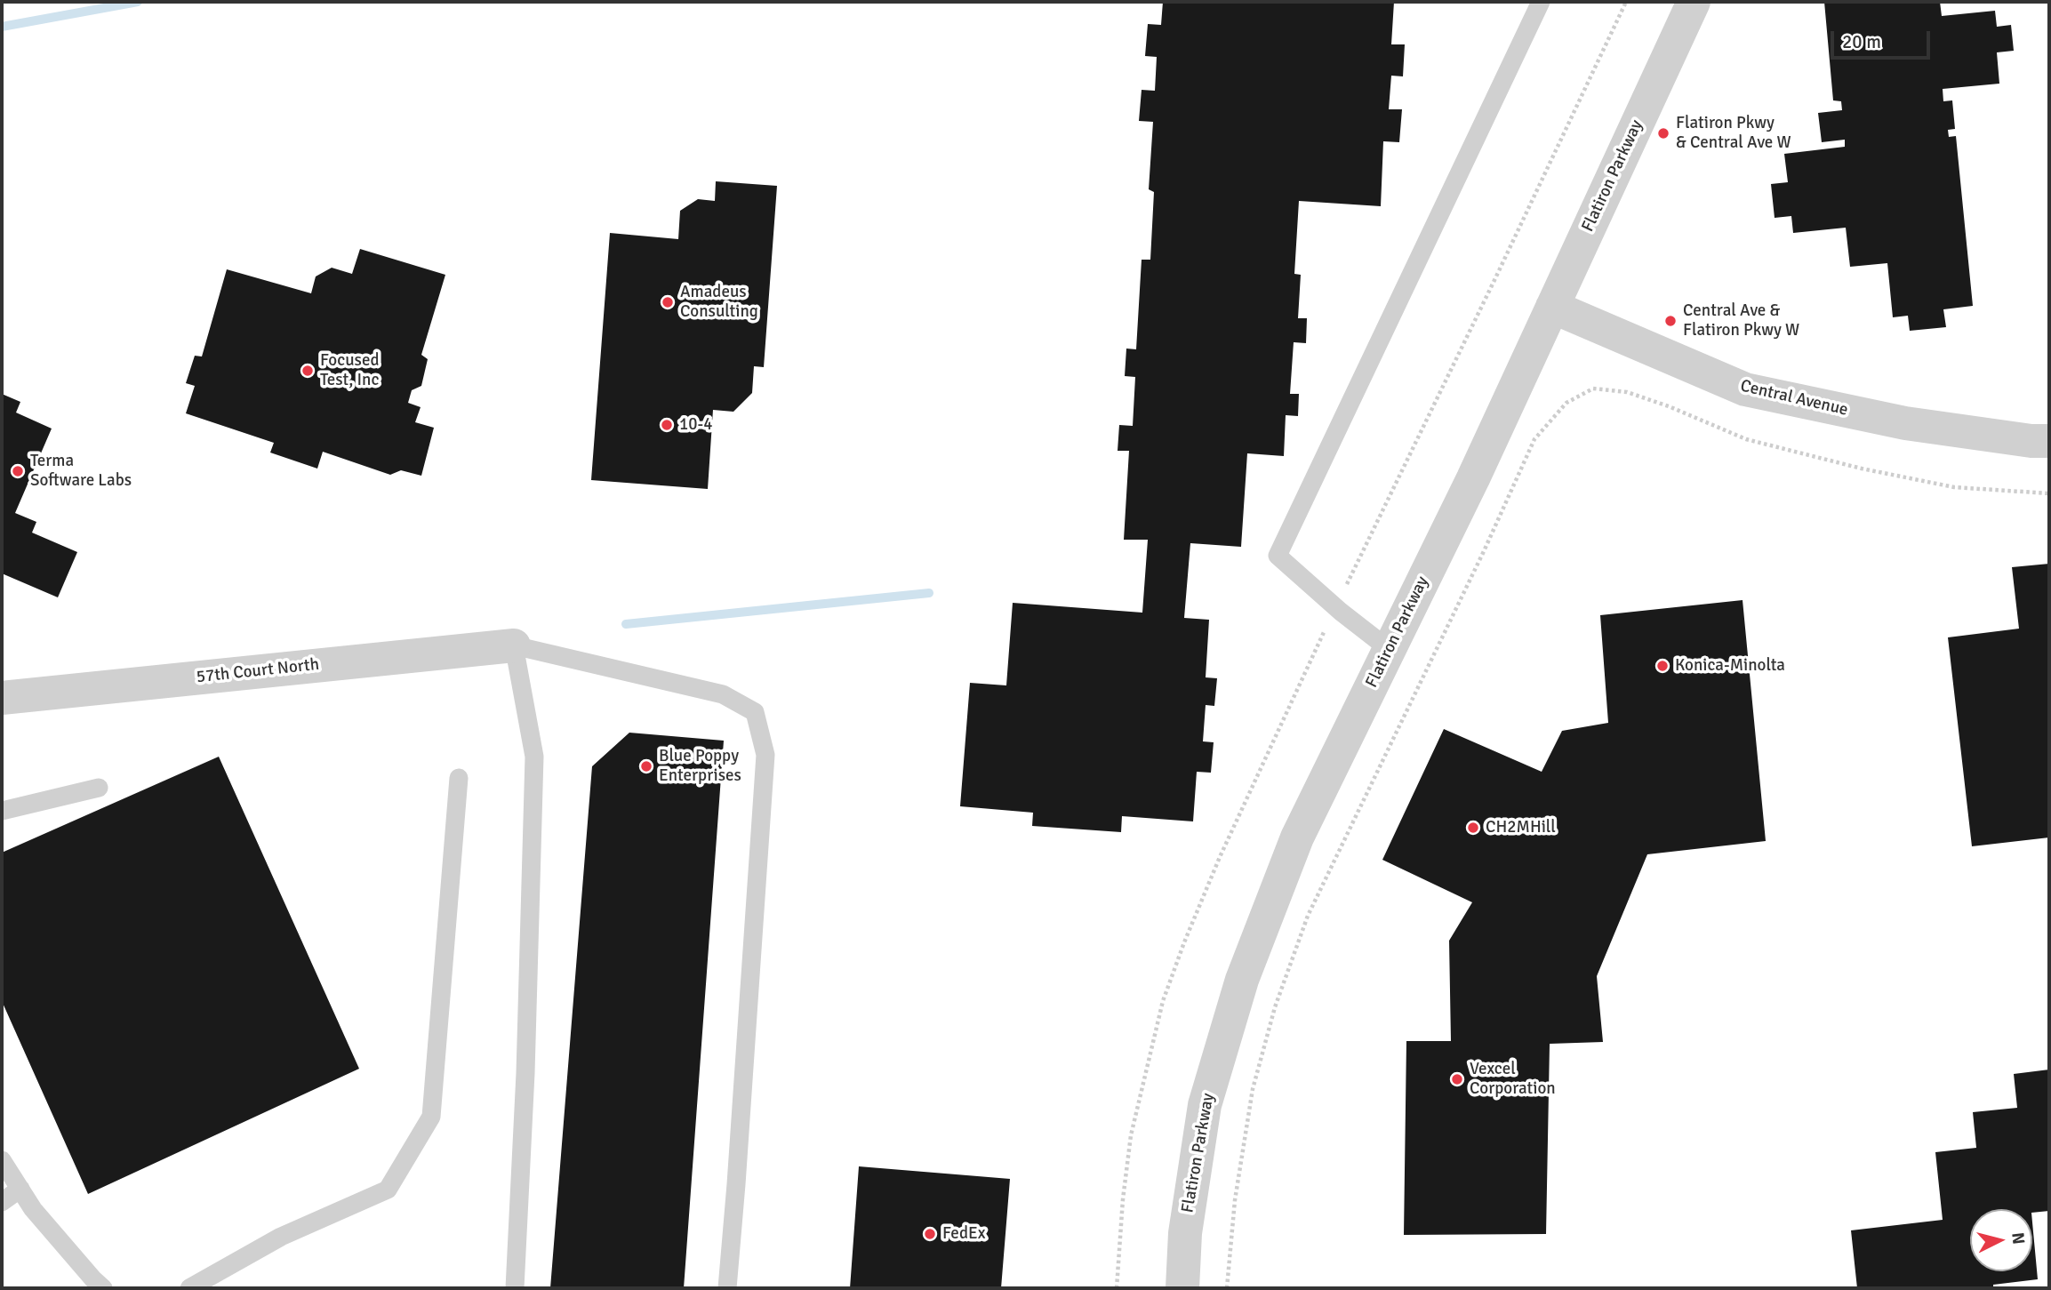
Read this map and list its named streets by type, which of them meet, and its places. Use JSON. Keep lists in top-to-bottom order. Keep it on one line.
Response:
{"streets":{"street":["Flatiron Parkway","Central Avenue","57th Court North"]},"crossings":[["Flatiron Parkway","Central Avenue"]],"places":["Flatiron Pkwy & Central Ave W","Amadeus Consulting","Central Ave & Flatiron Pkwy W","Focused Test, Inc","10-4","Terma Software Labs","Konica-Minolta","Blue Poppy Enterprises","CH2MHill","Vexcel Corporation","FedEx"],"scale_bar":"20 m","north":"right"}
